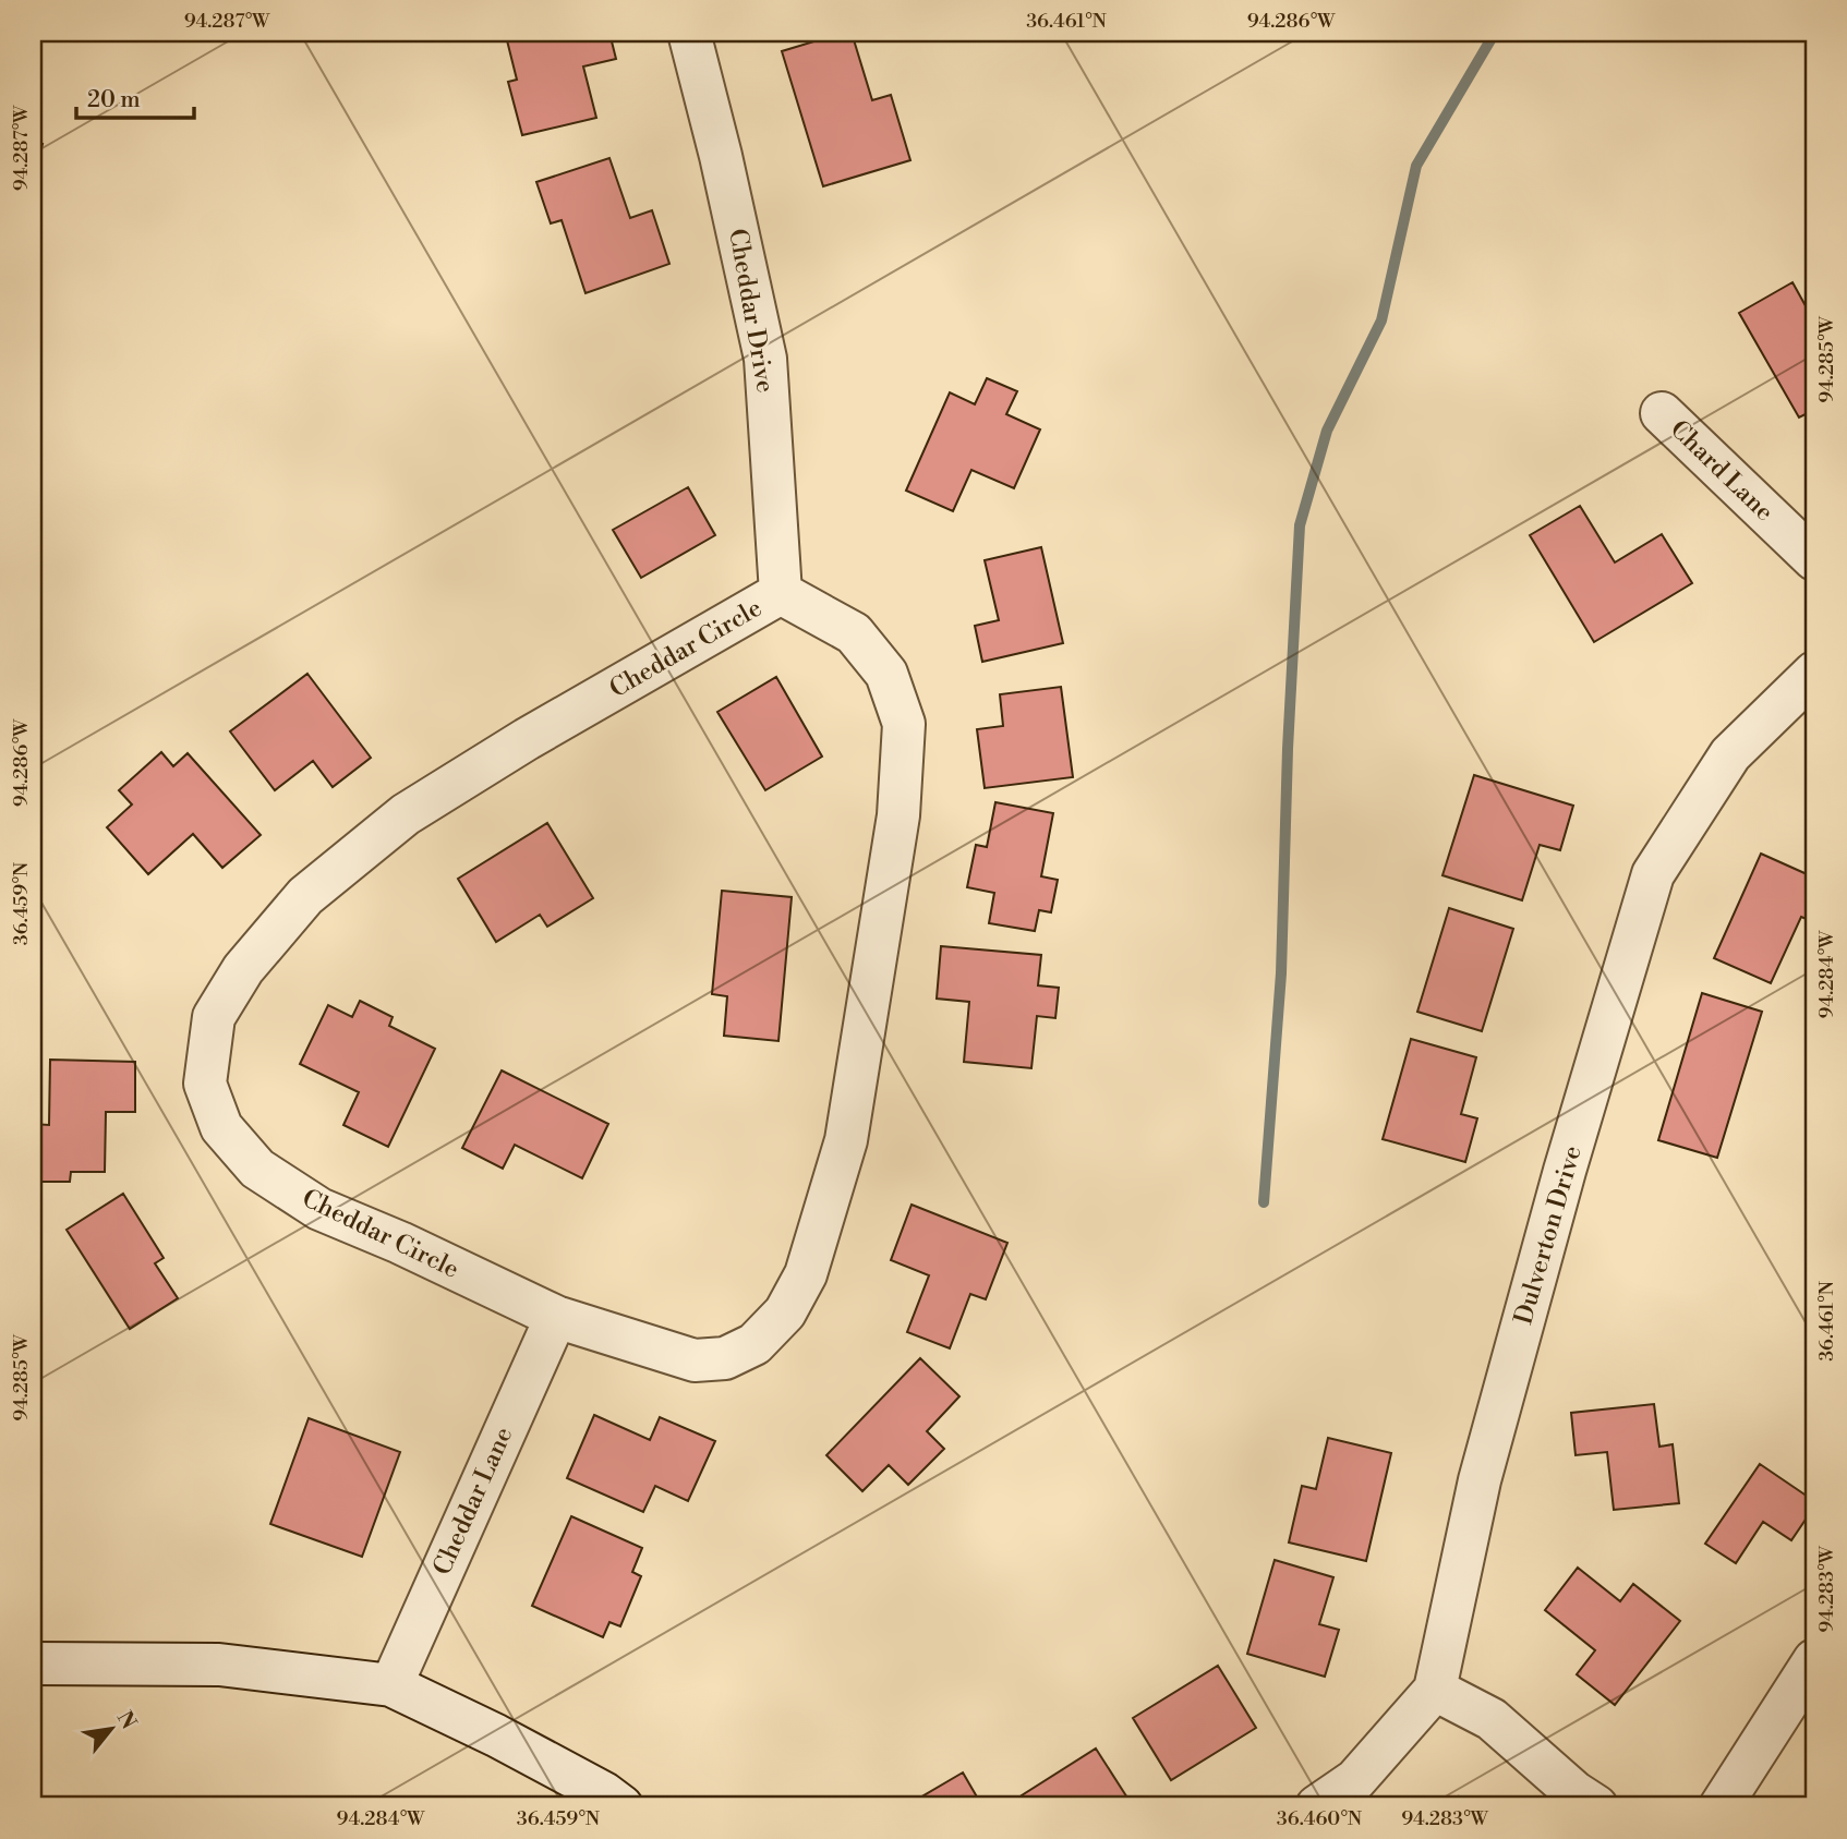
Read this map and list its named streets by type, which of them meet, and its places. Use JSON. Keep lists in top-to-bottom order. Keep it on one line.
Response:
{"streets":{"street":["Cheddar Drive","Chard Lane","Cheddar Circle","Dulverton Drive","Cheddar Lane"]},"crossings":[["Cheddar Drive","Cheddar Circle"],["Cheddar Circle","Cheddar Lane"]],"scale_bar":"20 m","north":"top right","coordinates":["94.287°W","36.461°N","94.286°W","94.285°W","36.459°N","94.284°W","94.283°W","36.460°N"]}
